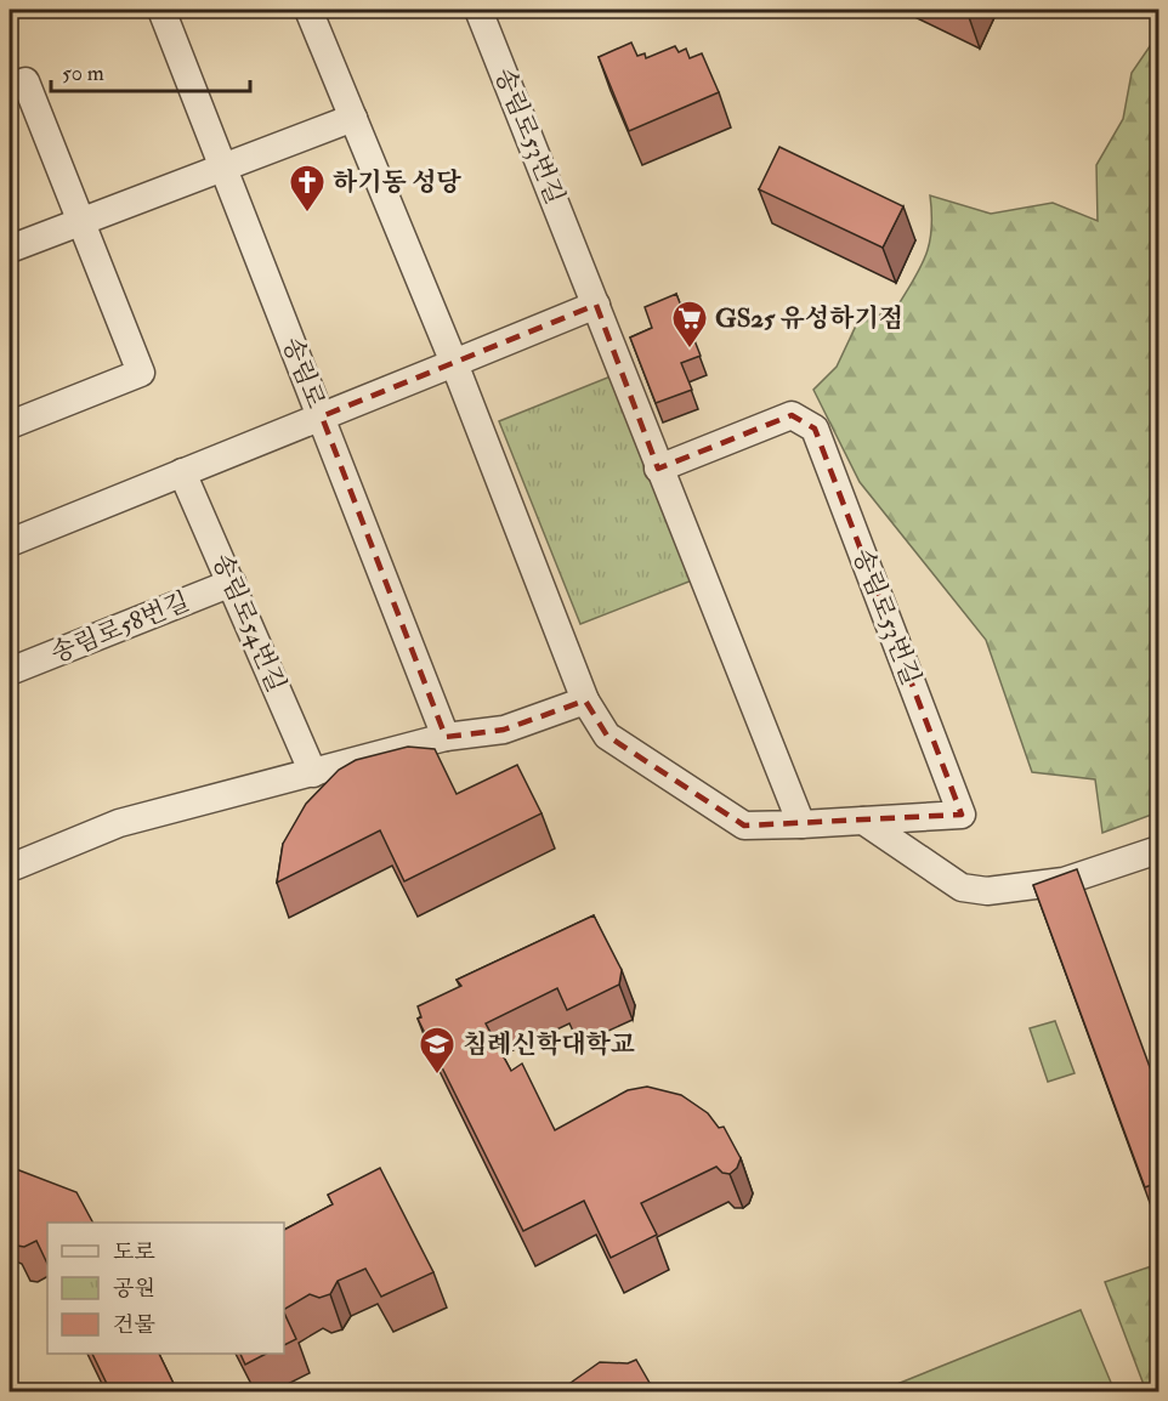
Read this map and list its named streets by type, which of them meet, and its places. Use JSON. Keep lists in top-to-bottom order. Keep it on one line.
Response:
{"streets":{"street":["송림로53번길","송림로","송림로54번길","송림로58번길"]},"crossings":[["송림로54번길","송림로58번길"]],"places":{"church":["하기동 성당"],"supermarket":["GS25 유성하기점"],"school or university":["침례신학대학교"]},"legend":["도로","공원","건물"],"scale_bar":"50 m"}
